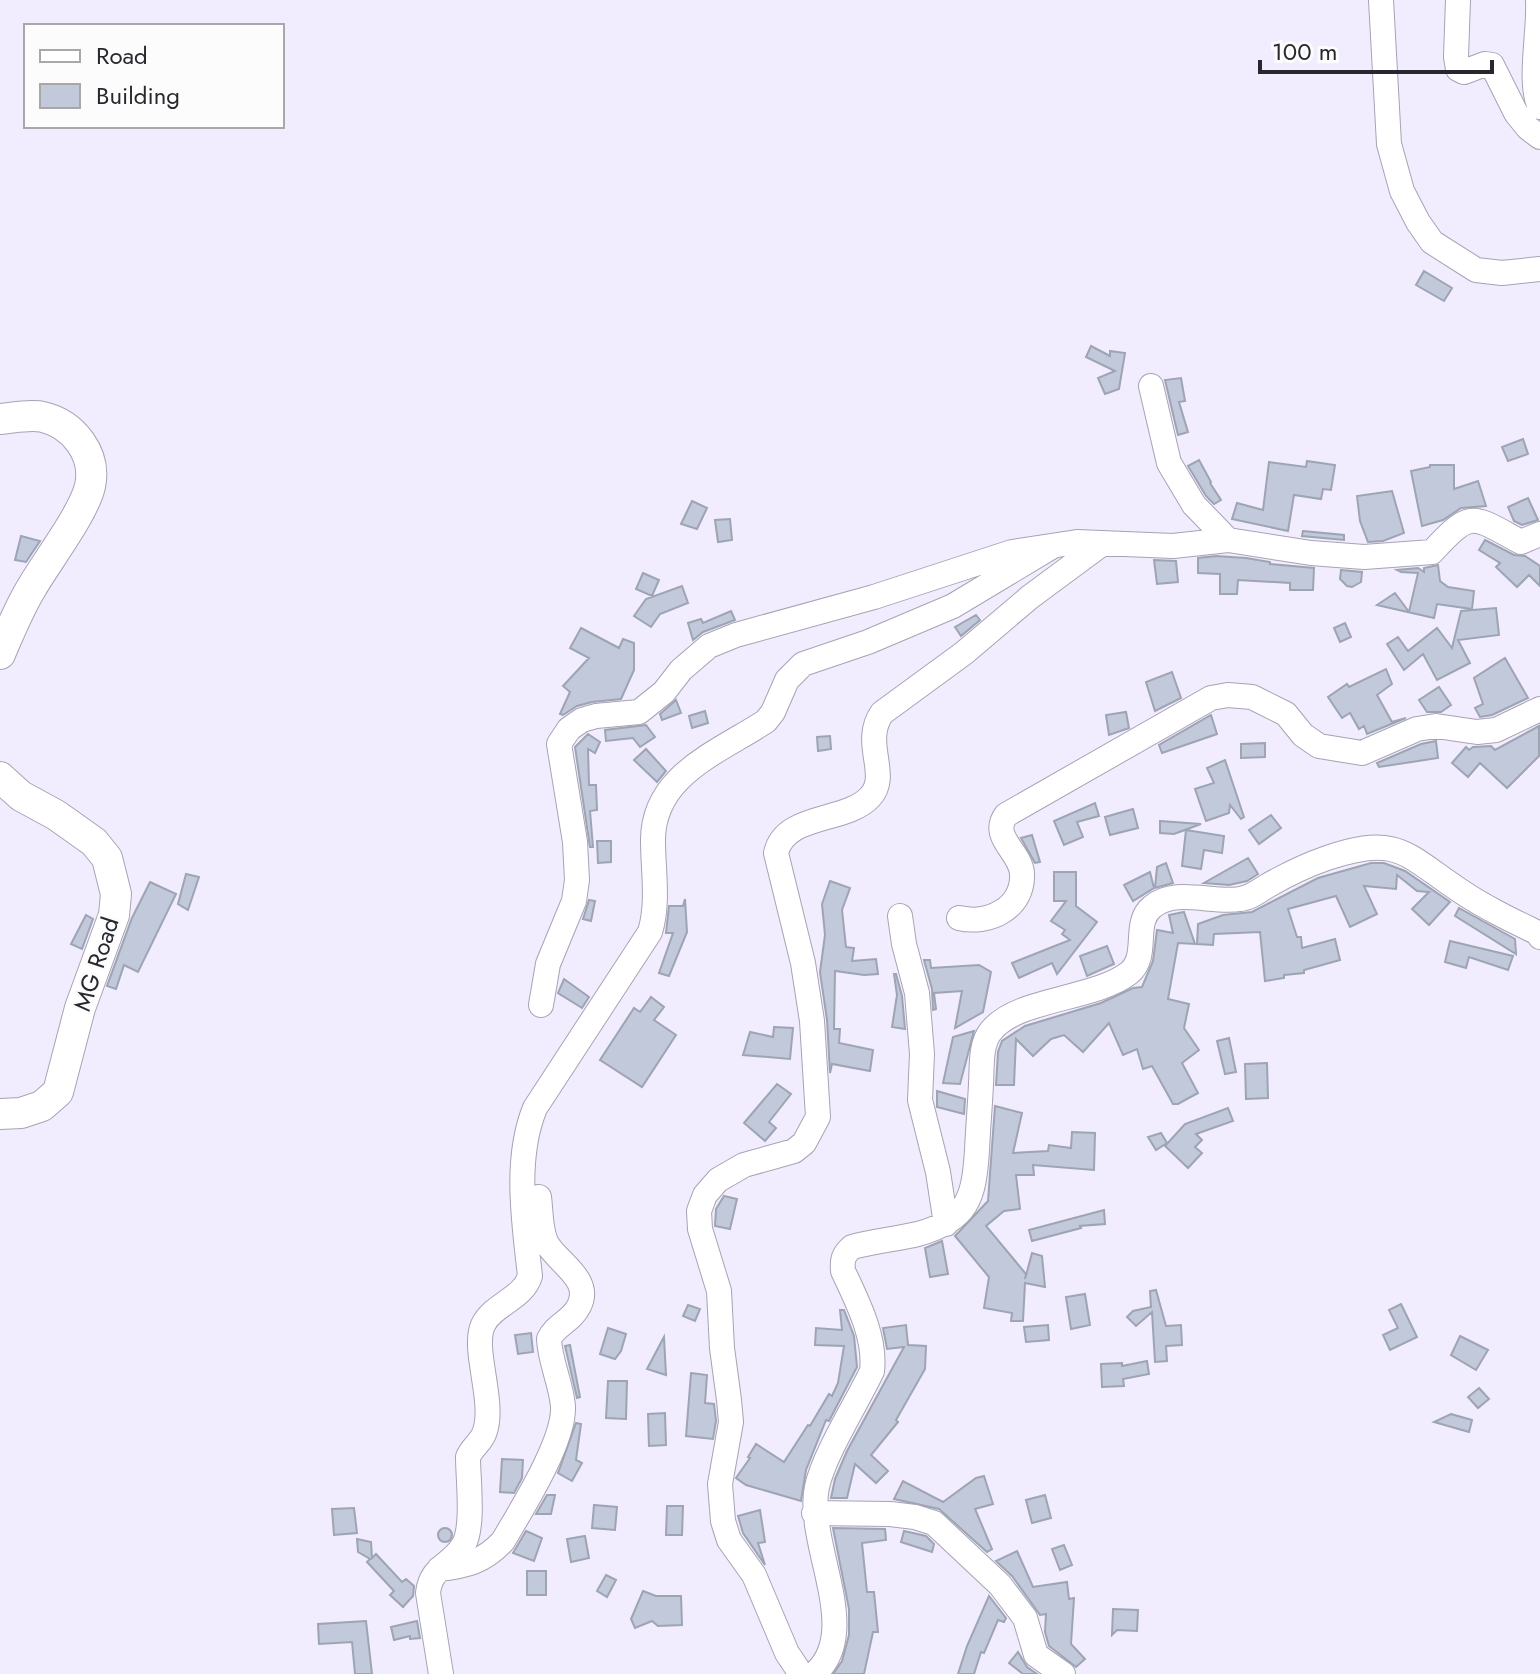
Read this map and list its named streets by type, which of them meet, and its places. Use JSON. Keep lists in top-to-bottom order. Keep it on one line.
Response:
{"streets":{"main road":["MG Road"]},"legend":["Road","Building"],"scale_bar":"100 m"}
